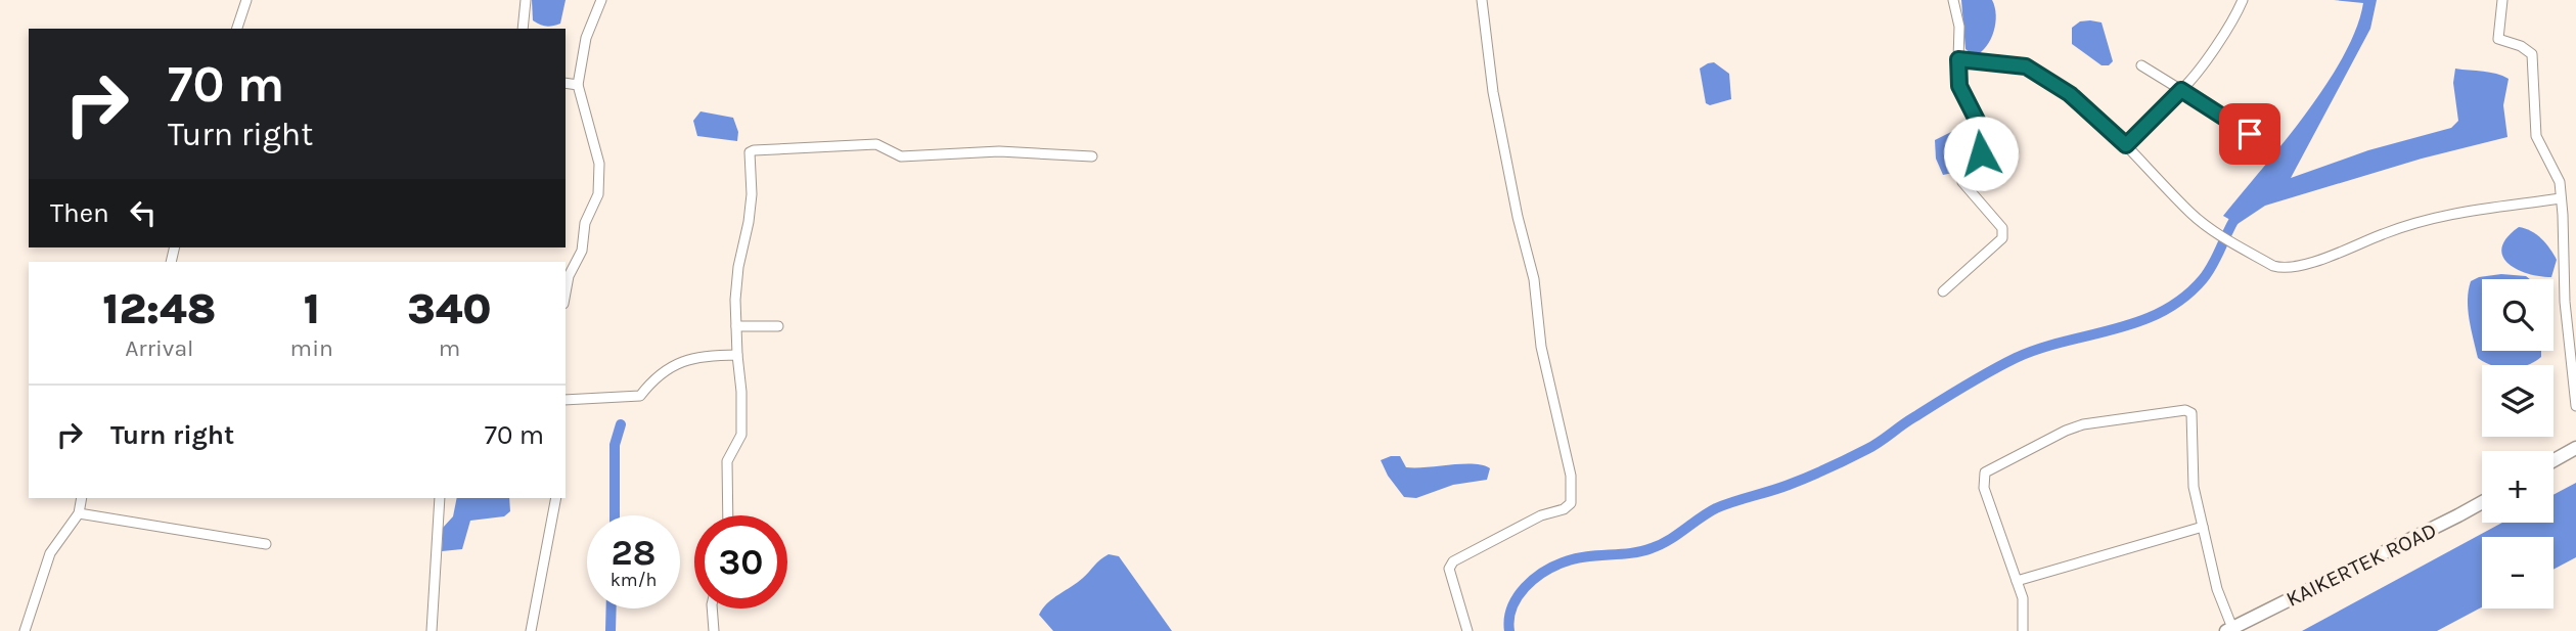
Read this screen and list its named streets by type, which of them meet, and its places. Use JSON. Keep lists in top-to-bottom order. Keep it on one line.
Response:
{"streets":{"main road":["KAIKERTEK ROAD"]},"page":{"turn":["70 m","Turn right"],"then":"Then","eta":["12:48","Arrival","1","min","340","m"],"map_buttons":["+","−"],"list":[{"name":"Turn right","value":"70 m"}],"speed":"28 km/h","limit":"30"}}
